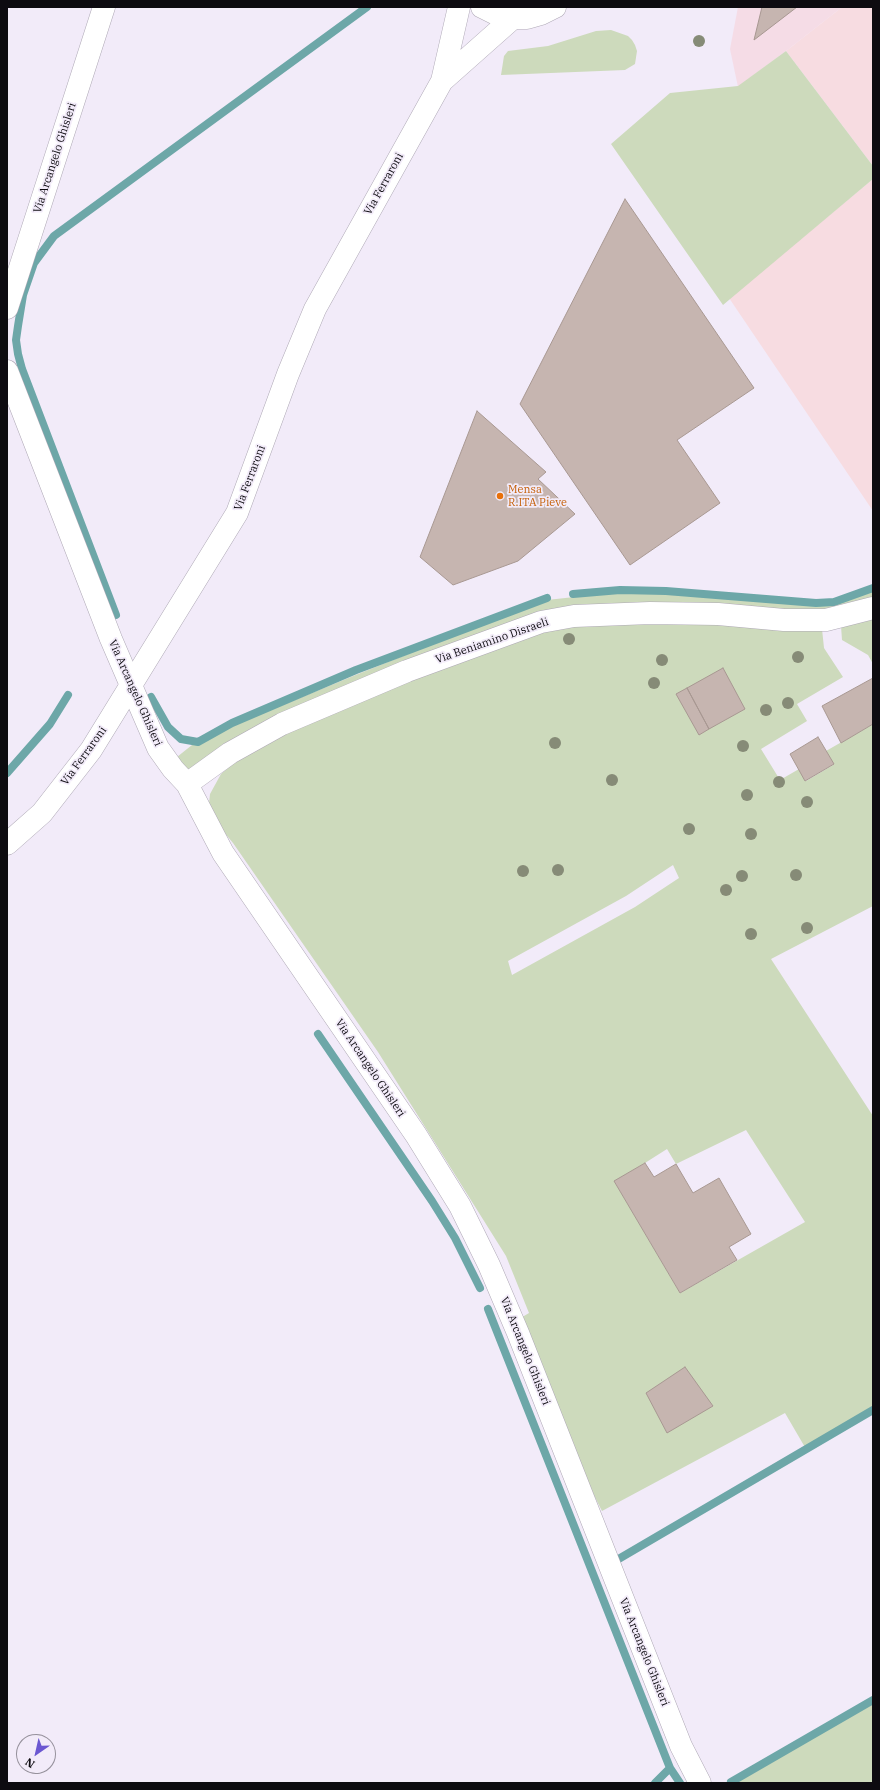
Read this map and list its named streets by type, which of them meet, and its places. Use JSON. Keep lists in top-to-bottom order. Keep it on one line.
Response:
{"streets":{"street":["Via Arcangelo Ghisleri","Via Ferraroni","Via Beniamino Disraeli"]},"crossings":[["Via Arcangelo Ghisleri","Via Ferraroni"],["Via Arcangelo Ghisleri","Via Beniamino Disraeli"]],"places":["Mensa R.ITA Pieve"],"north":"bottom left"}
